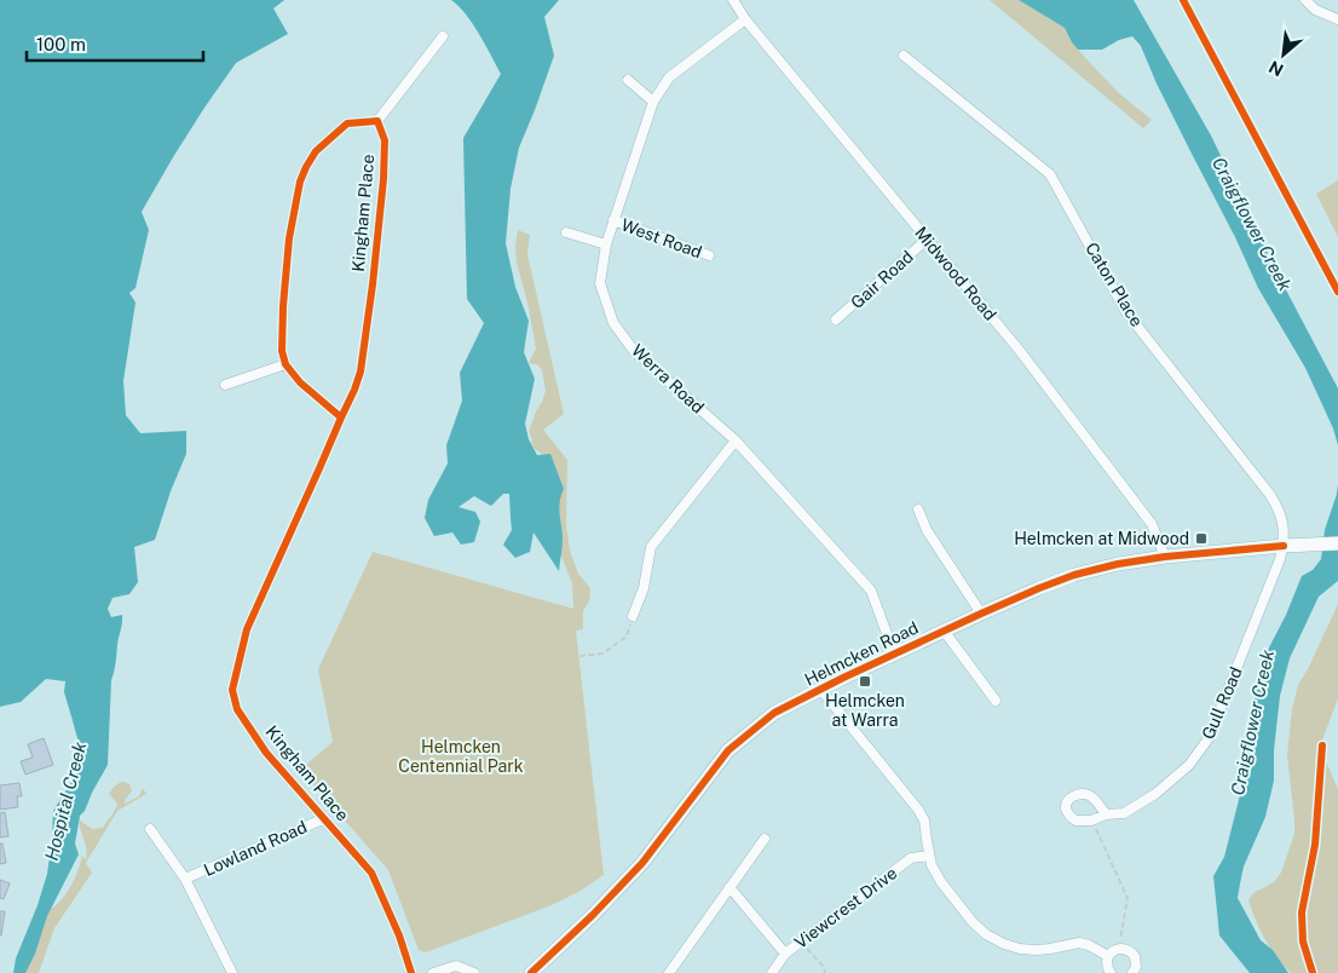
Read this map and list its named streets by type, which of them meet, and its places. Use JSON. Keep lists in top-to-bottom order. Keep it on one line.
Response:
{"streets":{"main road":["Helmcken Road"],"street":["Kingham Place","West Road","Midwood Road","Gair Road","Caton Place","Werra Road","Gull Road","Lowland Road","Viewcrest Drive"]},"crossings":[["Kingham Place","Lowland Road"],["West Road","Werra Road"],["Midwood Road","Gair Road"],["Midwood Road","Werra Road"],["Midwood Road","Helmcken Road"],["Caton Place","Helmcken Road"],["Caton Place","Gull Road"],["Werra Road","Helmcken Road"],["Helmcken Road","Gull Road"]],"water":["Craigflower Creek","Hospital Creek"],"parks":["Helmcken Centennial Park"],"places":{"transit":["Helmcken at Midwood","Helmcken at Warra"]},"scale_bar":"100 m","north":"bottom left"}
